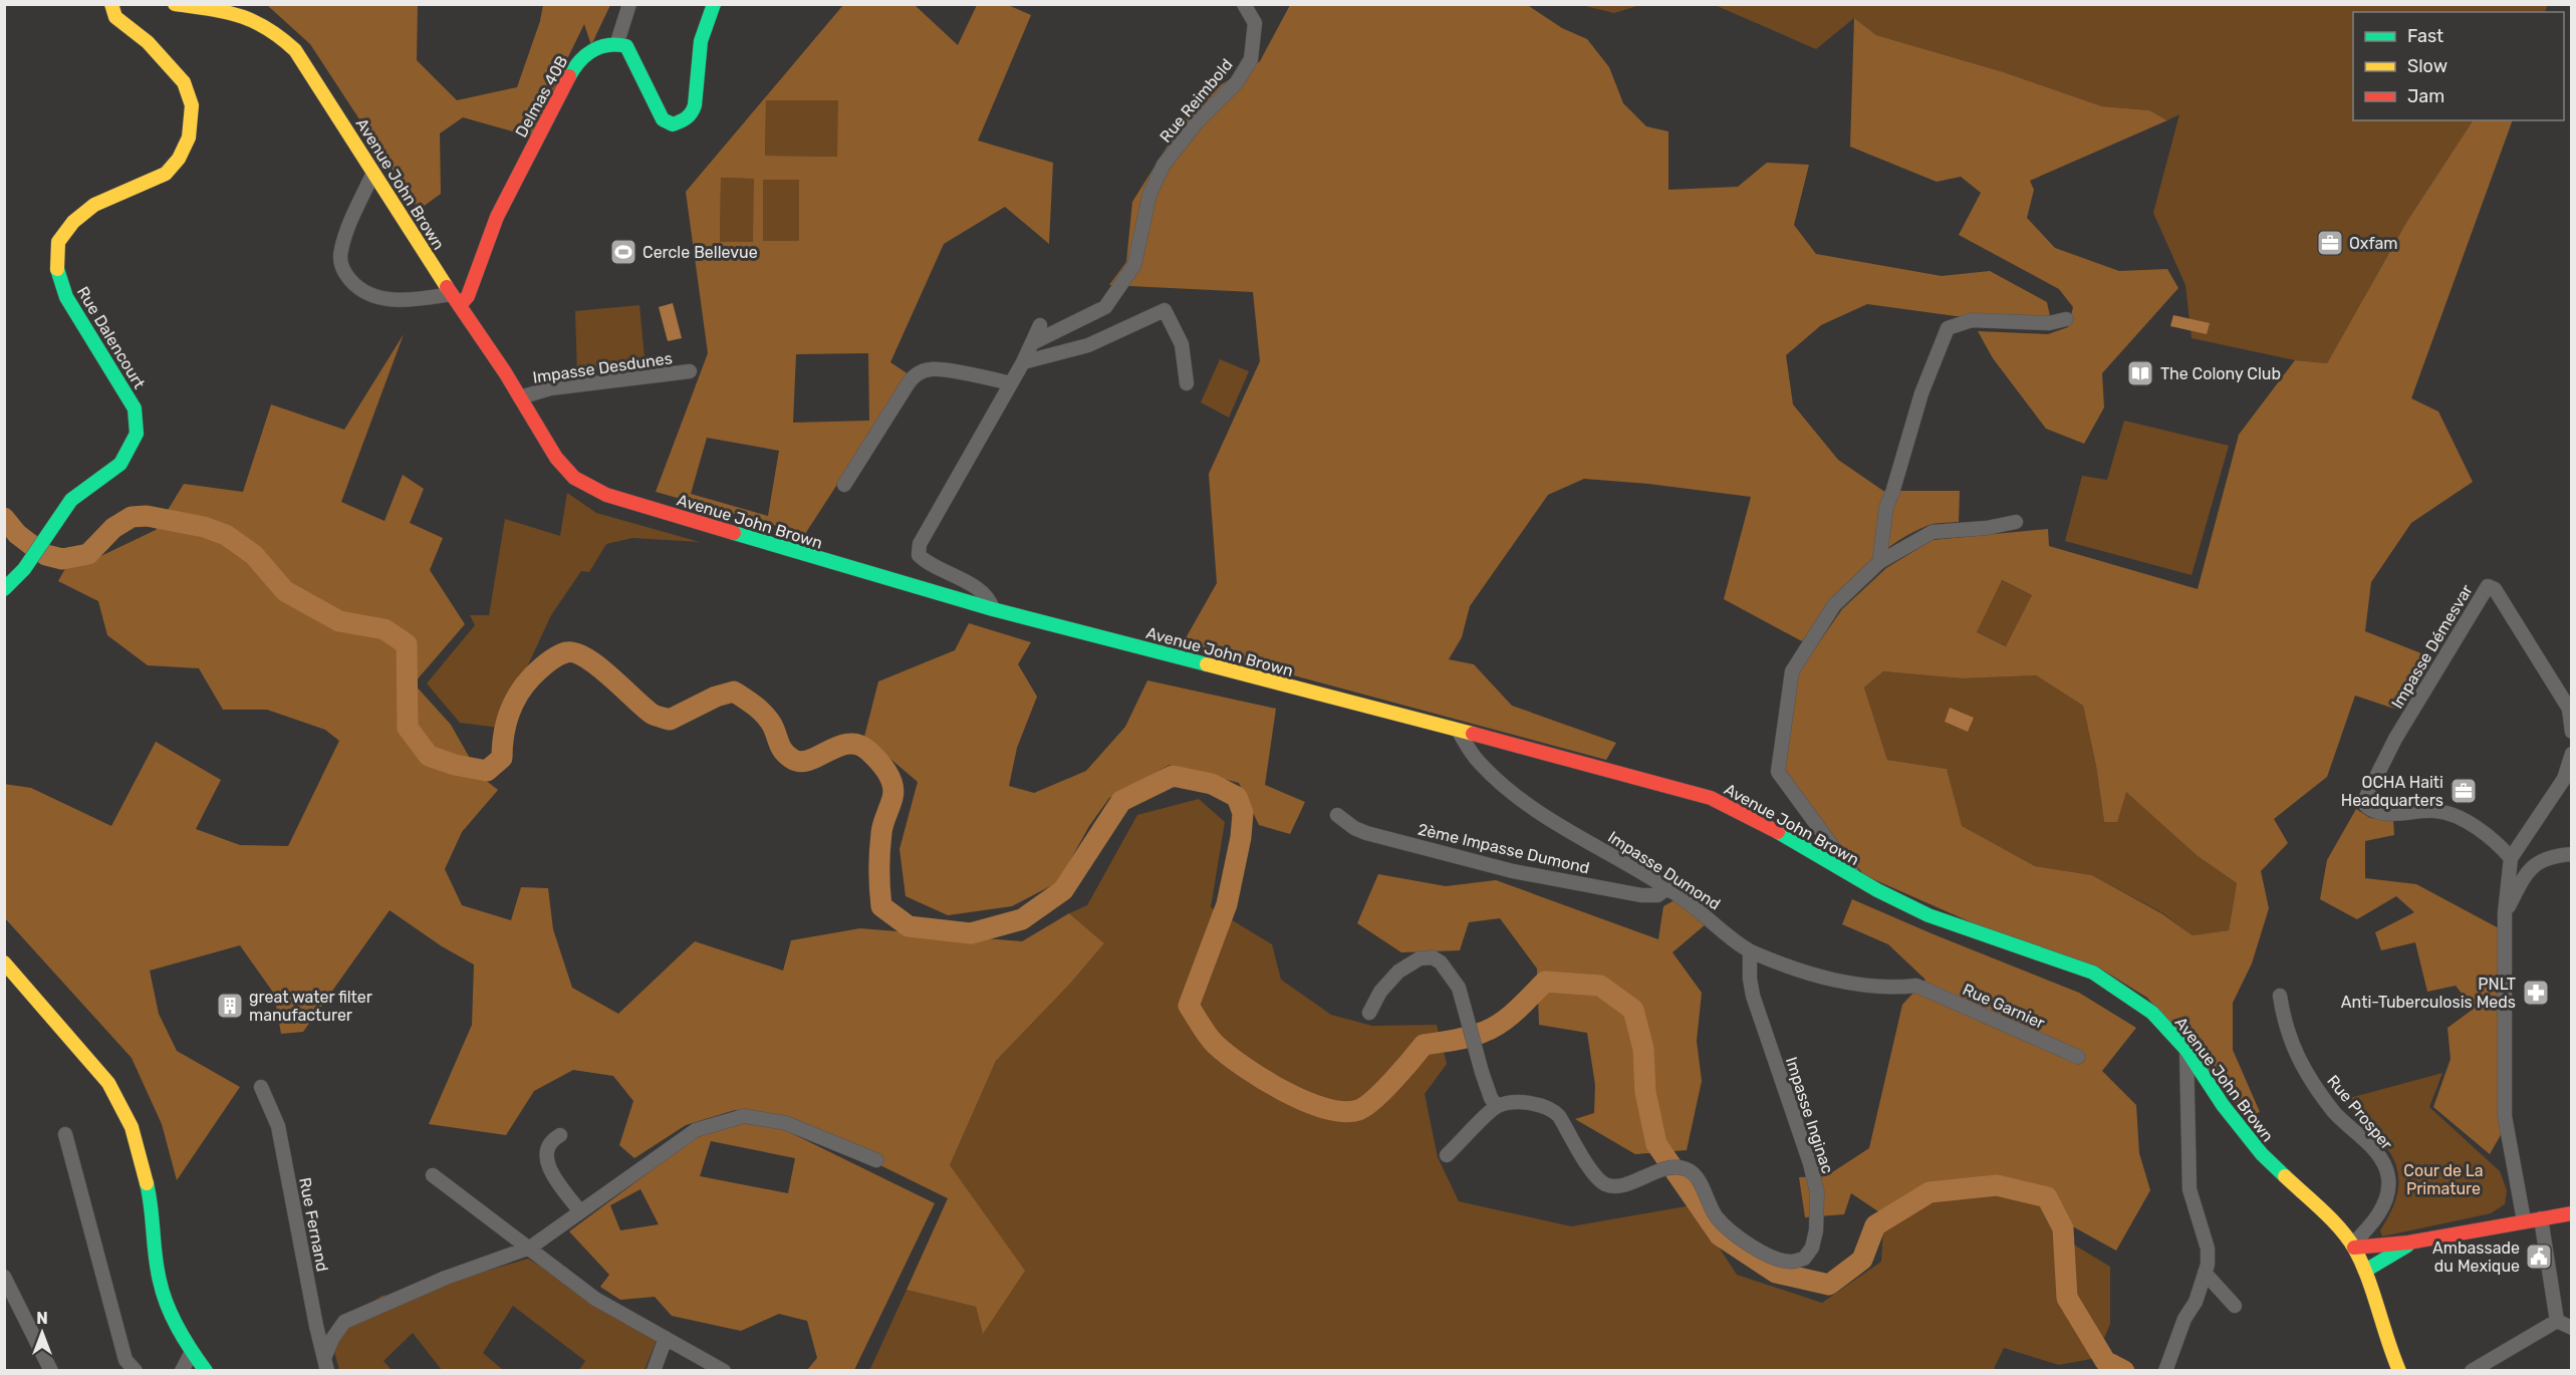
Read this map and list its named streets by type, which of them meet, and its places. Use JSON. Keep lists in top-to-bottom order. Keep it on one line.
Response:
{"streets":{"main road":["Delmas 40B","Avenue John Brown","Rue Dalencourt"],"street":["Rue Reimbold","Impasse Desdunes","Impasse Démesvar","2ème Impasse Dumond","Impasse Dumond","Rue Garnier","Rue Prosper","Impasse Inginac","Rue Fernand"]},"crossings":[["Delmas 40B","Avenue John Brown"],["Avenue John Brown","Impasse Desdunes"],["Avenue John Brown","Impasse Dumond"],["Avenue John Brown","Rue Prosper"],["2ème Impasse Dumond","Impasse Dumond"],["Impasse Dumond","Rue Garnier"],["Impasse Dumond","Impasse Inginac"]],"parks":["Cour de La Primature"],"places":{"office":["Oxfam","OCHA Haiti Headquarters"],"sports":["Cercle Bellevue"],"library":["The Colony Club"],"pharmacy":["PNLT Anti-Tuberculosis Meds"],"building":["great water filter manufacturer"],"public building":["Ambassade du Mexique"]},"legend":["Fast","Slow","Jam"],"north":"top"}
